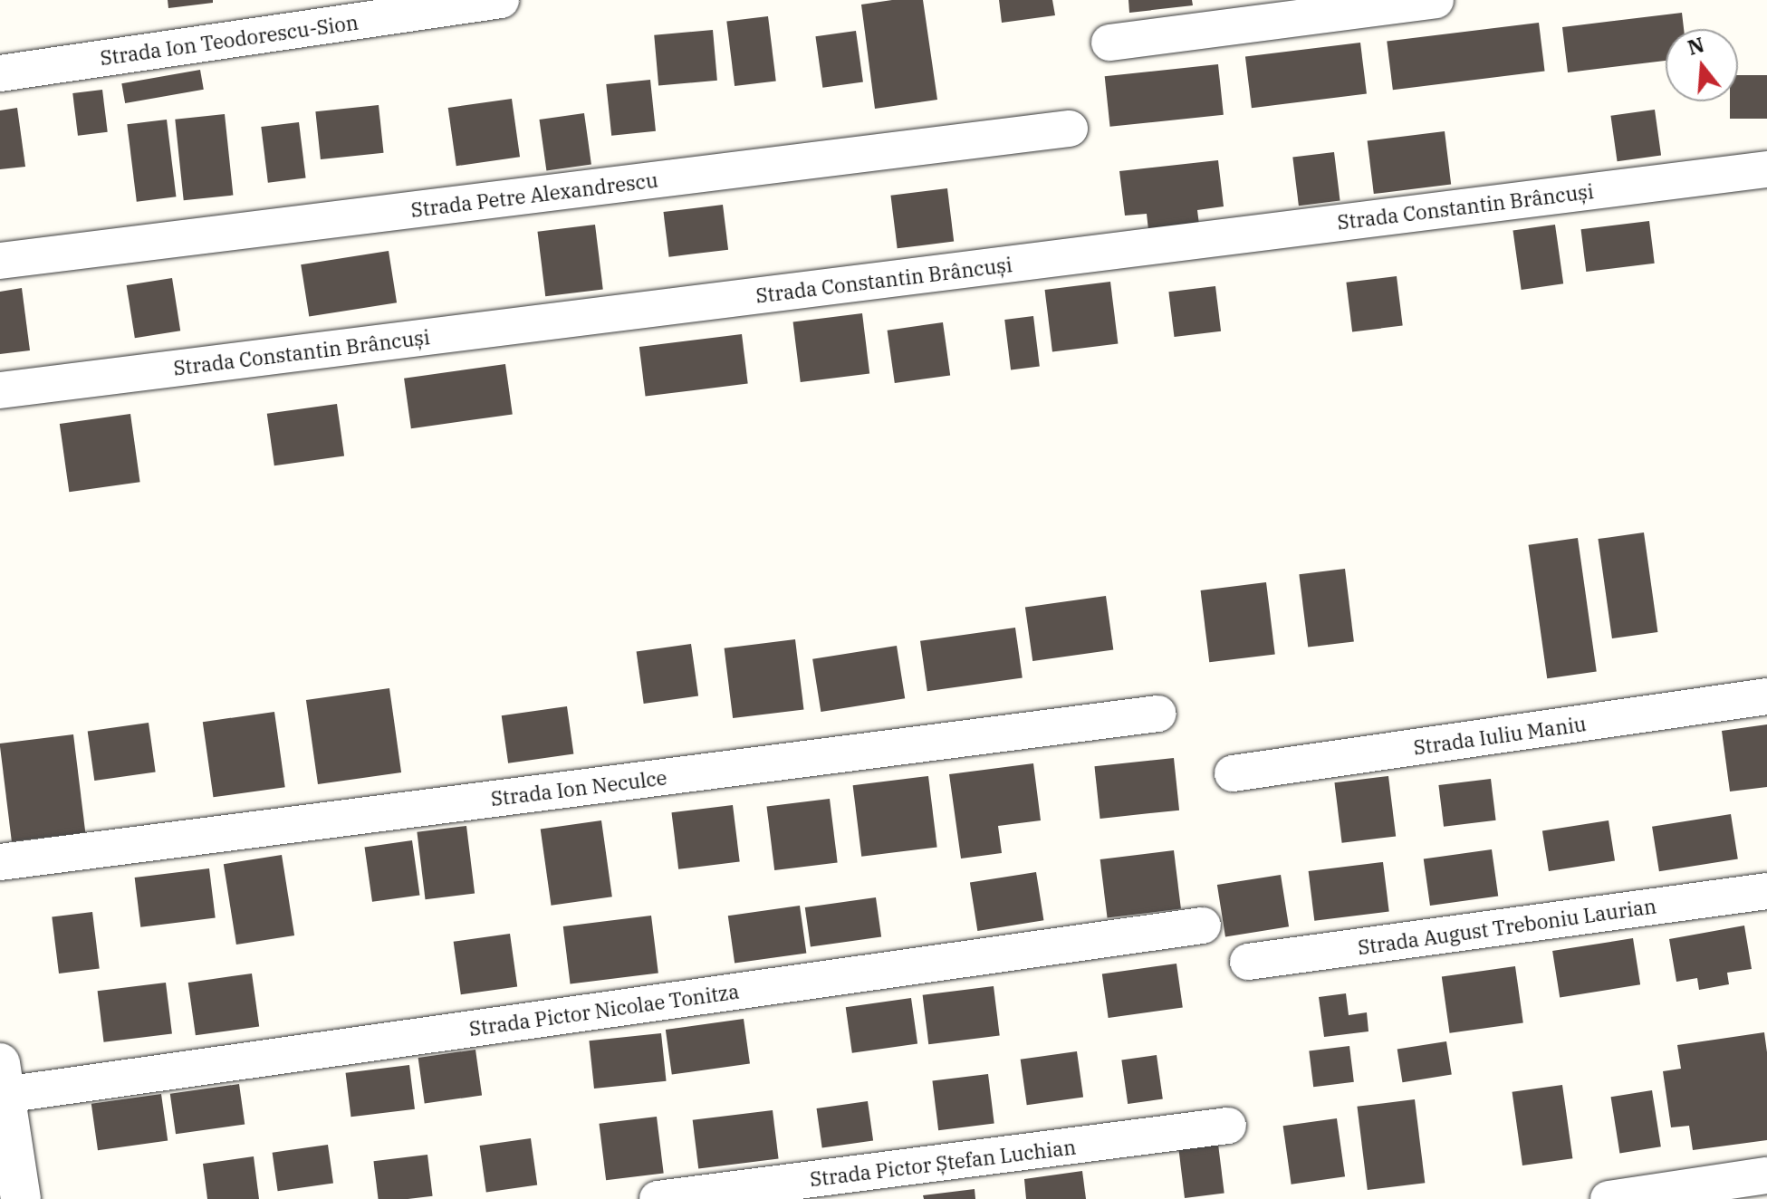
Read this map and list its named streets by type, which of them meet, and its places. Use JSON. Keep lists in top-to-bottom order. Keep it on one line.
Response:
{"streets":{"street":["Strada Ion Teodorescu-Sion","Strada Petre Alexandrescu","Strada Constantin Brâncuși","Strada Iuliu Maniu","Strada Ion Neculce","Strada August Treboniu Laurian","Strada Pictor Nicolae Tonitza","Strada Pictor Ștefan Luchian"]},"north":"top"}
